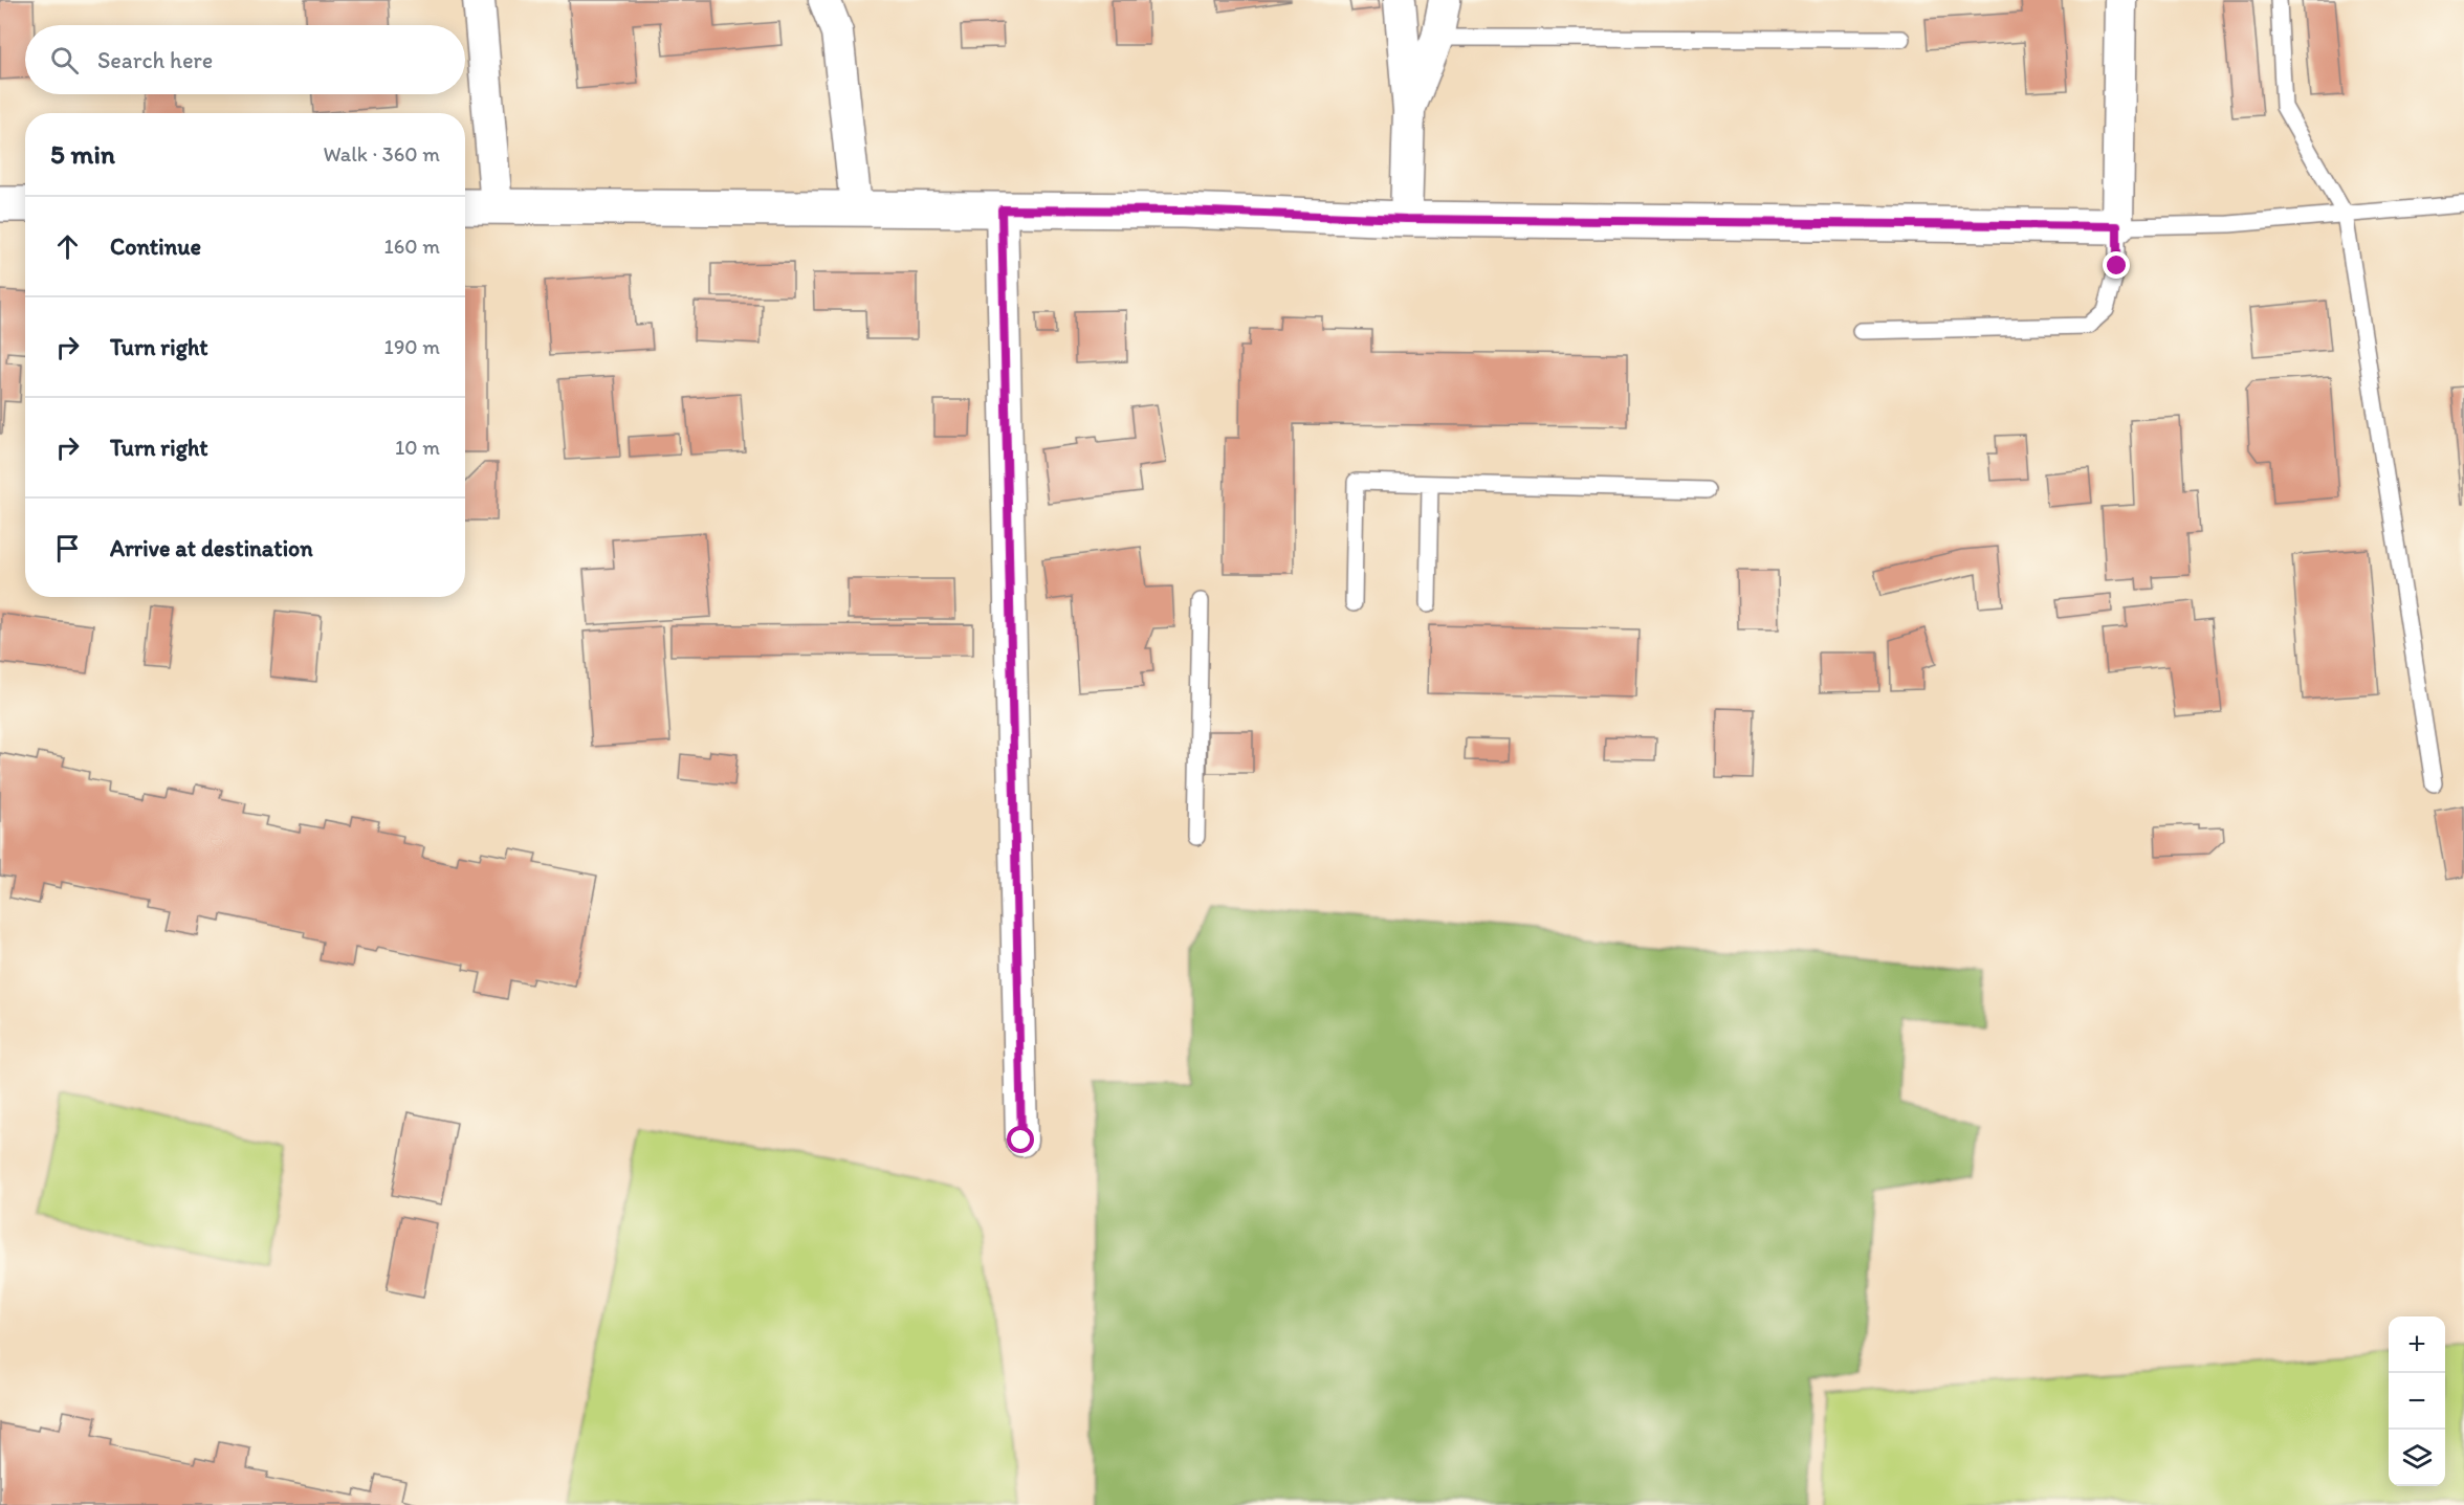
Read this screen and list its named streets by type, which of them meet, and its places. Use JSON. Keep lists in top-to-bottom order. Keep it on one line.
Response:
{"page":{"search":"Search here","heading":["5 min","Walk · 360 m"],"list":[["Continue","160 m"],["Turn right","190 m"],["Turn right","10 m"],"Arrive at destination"],"map_buttons":["+","−"]}}
